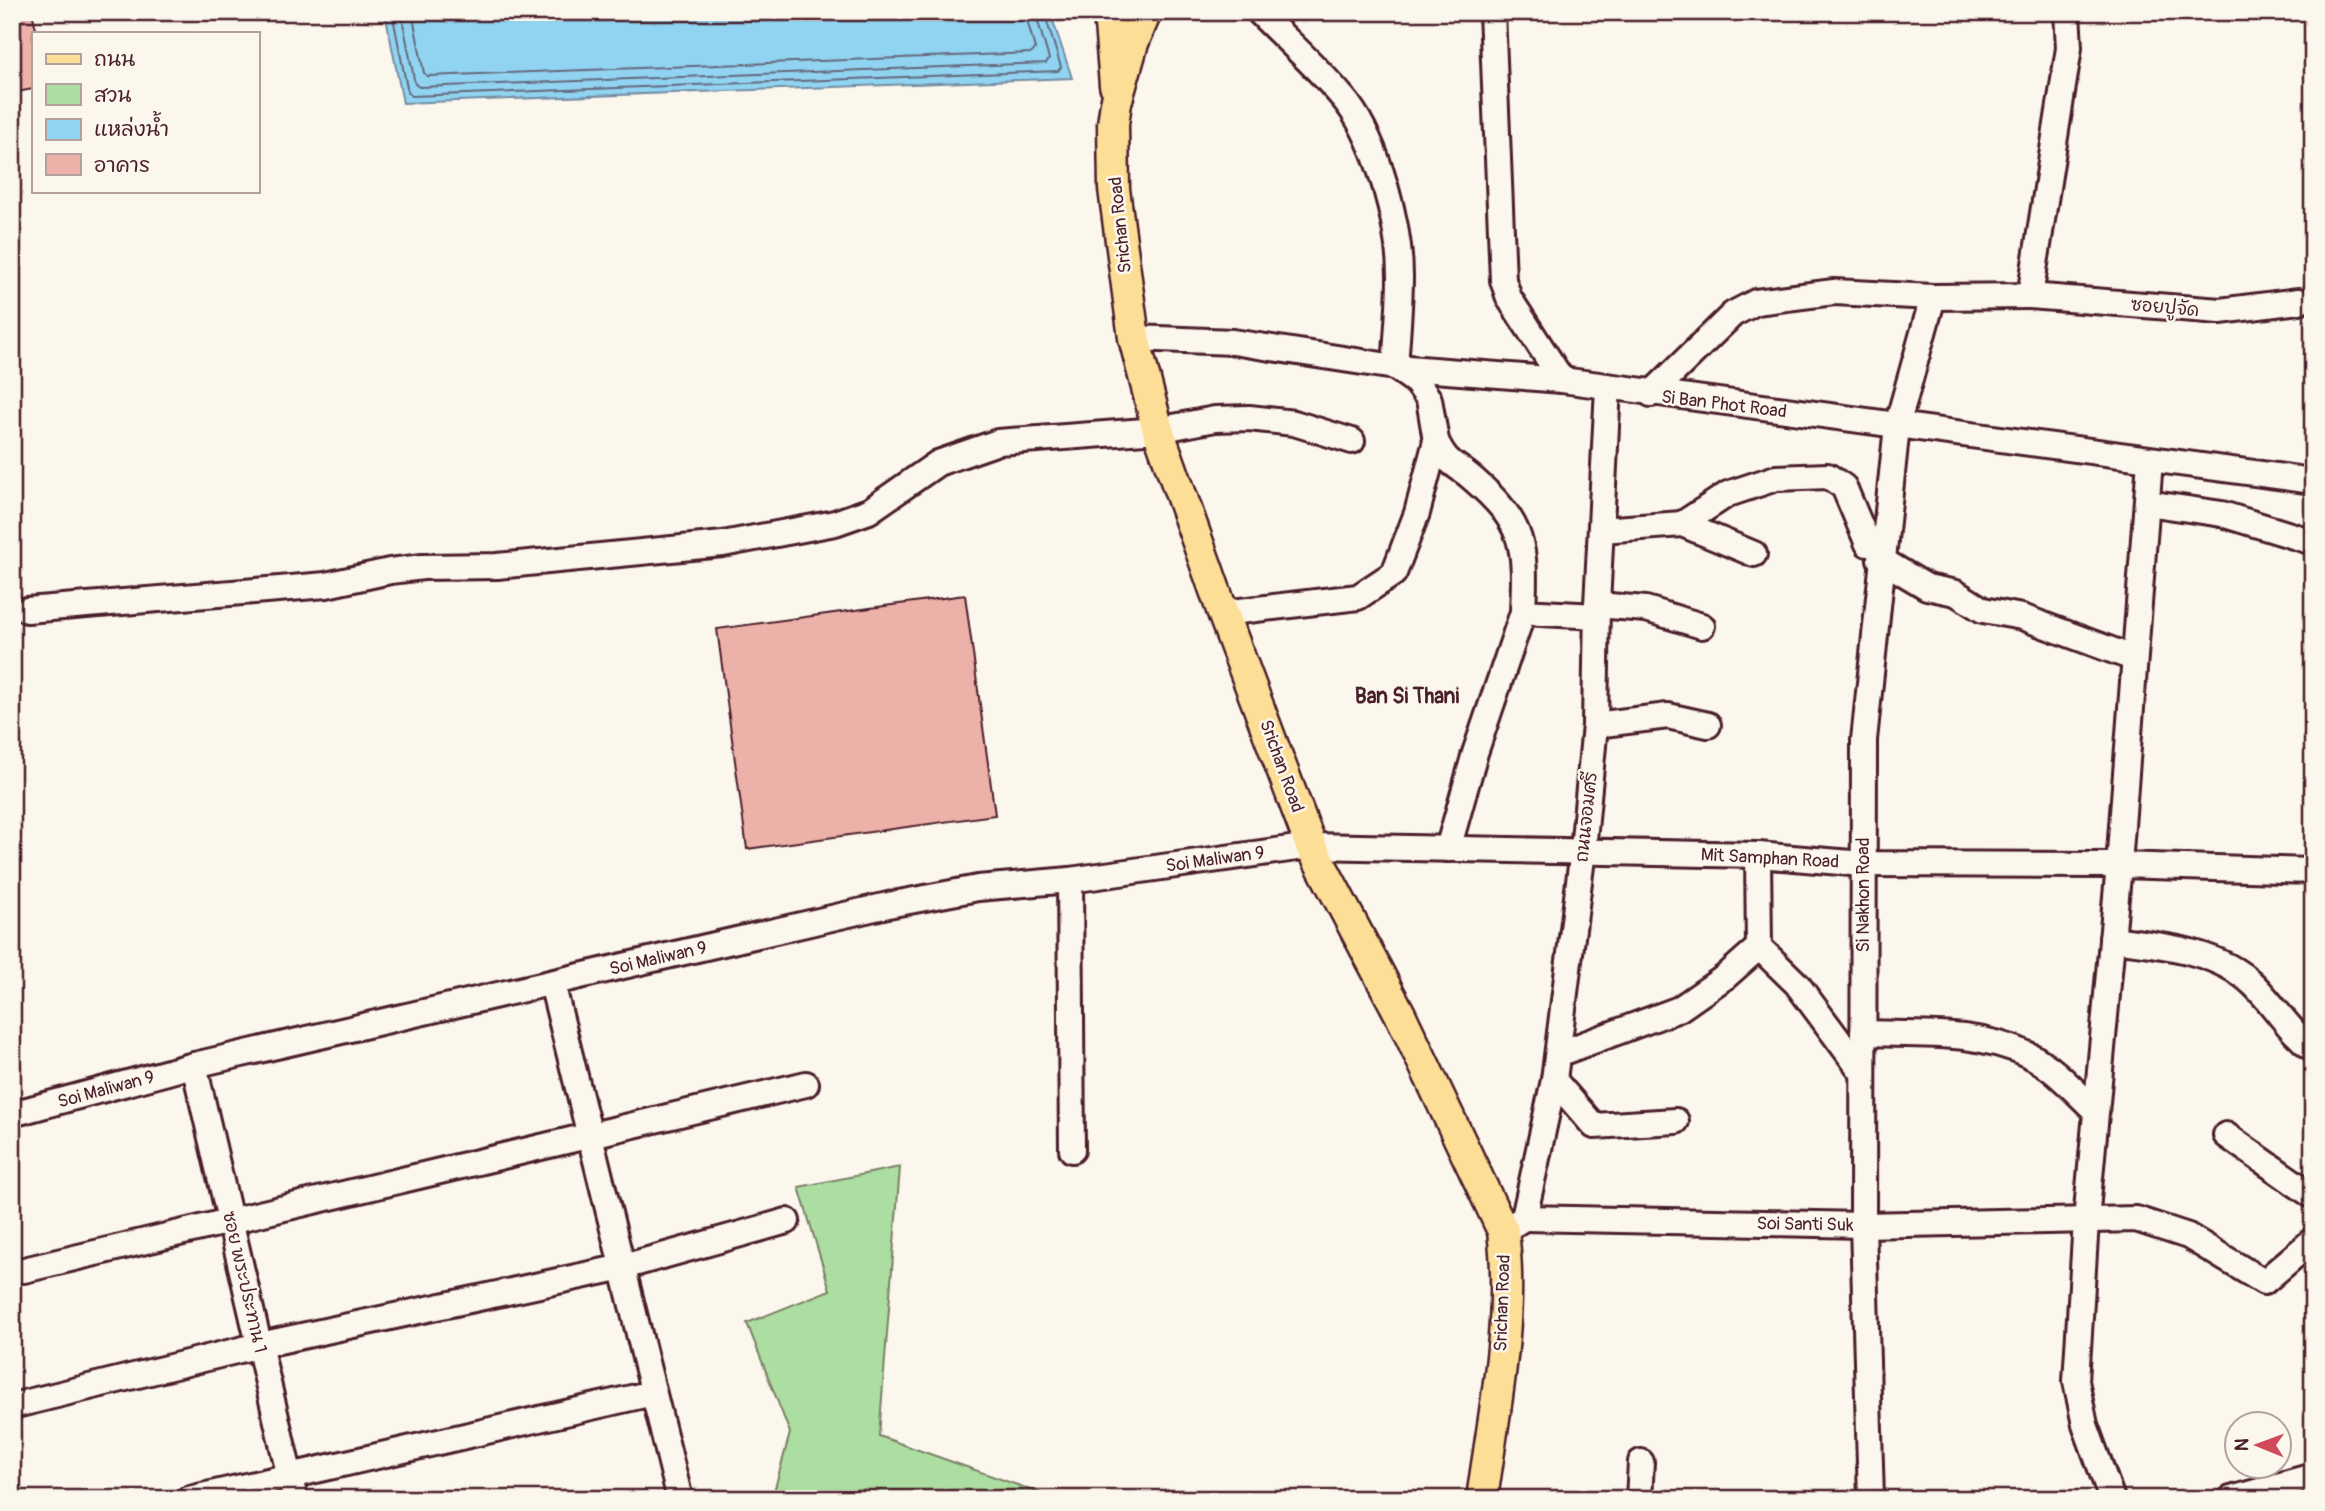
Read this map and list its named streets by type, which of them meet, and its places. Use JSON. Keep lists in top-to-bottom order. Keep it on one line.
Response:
{"streets":{"main road":["Srichan Road"],"street":["ซอยปูจัด","Si Ban Phot Road","ถนนจอมศรี","Mit Samphan Road","Soi Maliwan 9","Si Nakhon Road","Soi Santi Suk","ซอย พระประทาน 1"]},"crossings":[["Srichan Road","Si Ban Phot Road"],["Srichan Road","ถนนจอมศรี"],["Srichan Road","Mit Samphan Road"],["Srichan Road","Soi Maliwan 9"],["Srichan Road","Soi Santi Suk"],["ซอยปูจัด","Si Ban Phot Road"],["ซอยปูจัด","Si Nakhon Road"],["Si Ban Phot Road","ถนนจอมศรี"],["Si Ban Phot Road","Si Nakhon Road"],["ถนนจอมศรี","Mit Samphan Road"],["ถนนจอมศรี","Soi Santi Suk"],["Mit Samphan Road","Soi Maliwan 9"],["Mit Samphan Road","Si Nakhon Road"],["Soi Maliwan 9","ซอย พระประทาน 1"],["Si Nakhon Road","Soi Santi Suk"]],"districts":["Ban Si Thani"],"legend":["ถนน","สวน","แหล่งน้ำ","อาคาร"],"north":"left"}
